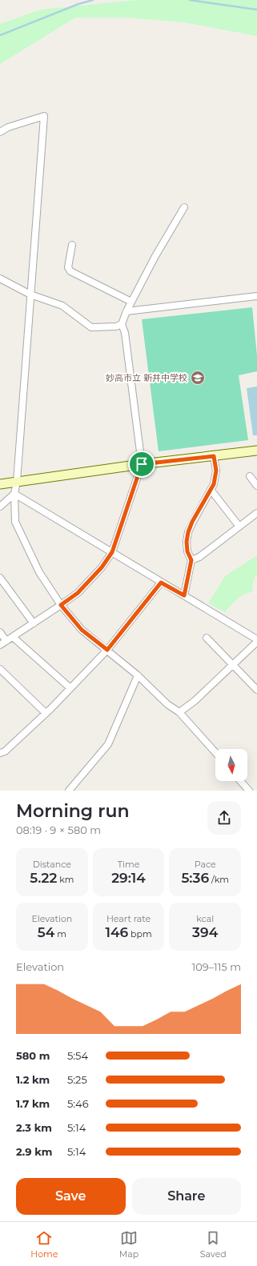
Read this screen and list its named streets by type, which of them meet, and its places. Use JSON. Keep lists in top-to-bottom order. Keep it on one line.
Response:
{"places":{"school or university":["妙高市立 新井中学校"]},"north":"bottom","page":{"heading":["Morning run","08:19 · 9 × 580 m"],"stats":[["Distance","5.22 km"],["Time","29:14"],["Pace","5:36 /km"],["Elevation","54 m"],["Heart rate","146 bpm"],["kcal","394"]],"chart":["Elevation","109–115 m"],"list":[{"name":"580 m","note":"5:54"},{"name":"1.2 km","note":"5:25"},{"name":"1.7 km","note":"5:46"},{"name":"2.3 km","note":"5:14"},{"name":"2.9 km","note":"5:14"}],"buttons":["Save","Share"],"tabs":["Home","Map","Saved"]}}
